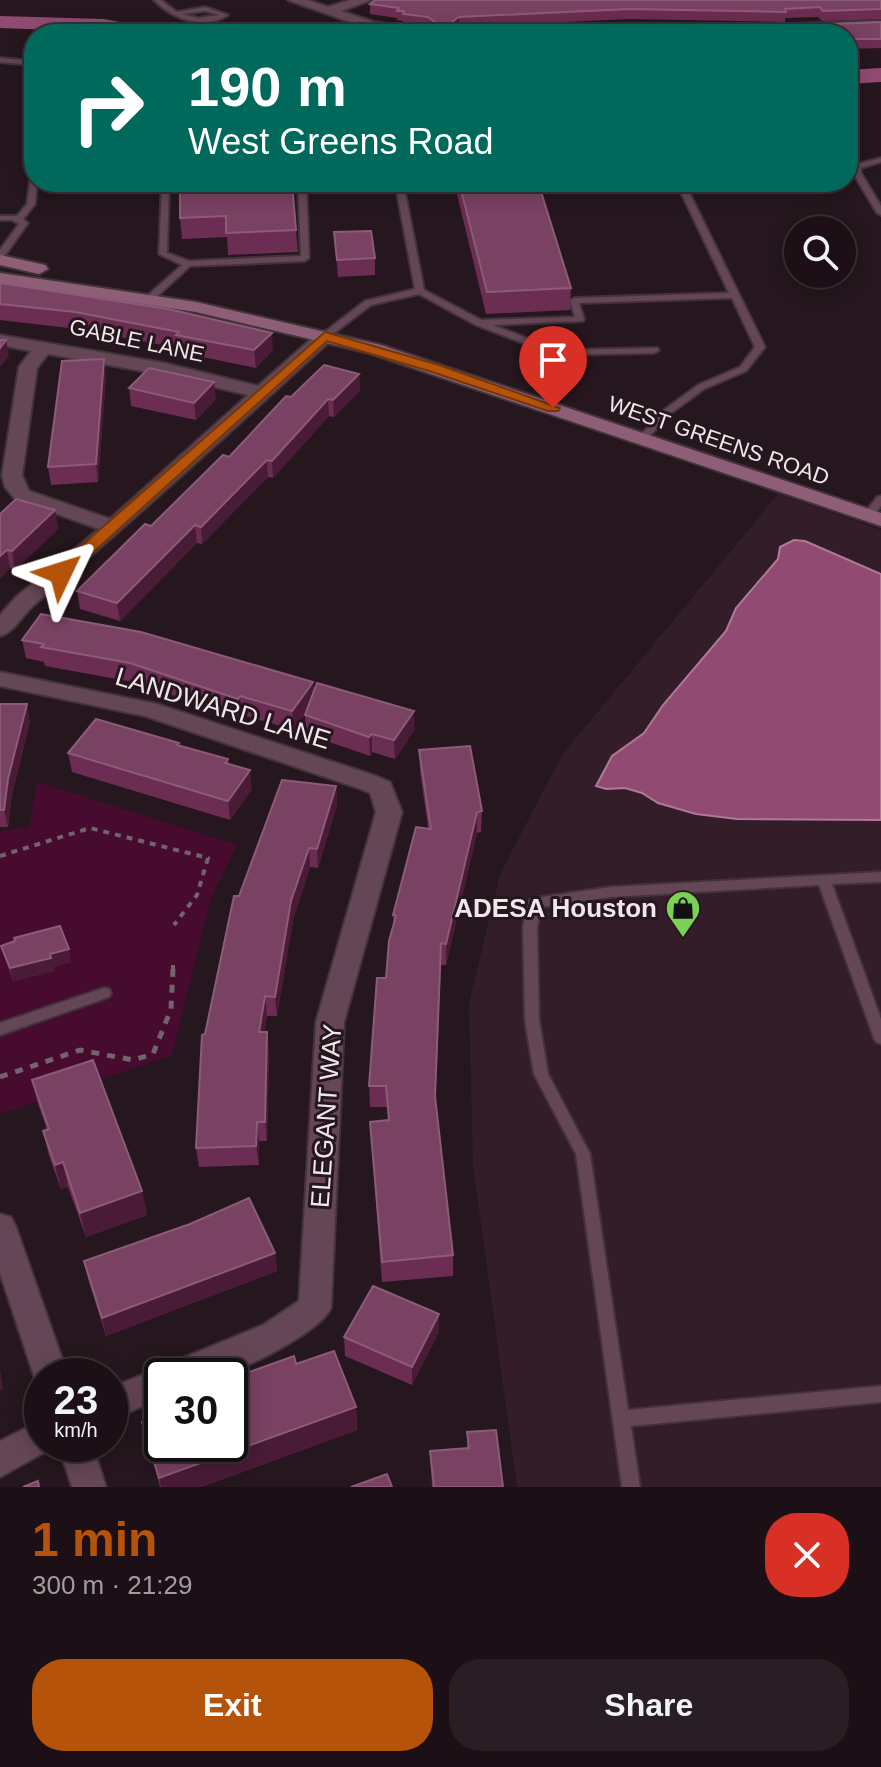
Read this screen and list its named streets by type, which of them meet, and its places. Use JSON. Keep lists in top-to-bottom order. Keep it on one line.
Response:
{"streets":{"main road":["WEST GREENS ROAD"],"street":["GABLE LANE","LANDWARD LANE","ELEGANT WAY"]},"crossings":[["LANDWARD LANE","ELEGANT WAY"]],"places":{"shop":["ADESA Houston"]},"page":{"turn":["190 m","West Greens Road"],"speed":"23 km/h","limit":"30","heading":["1 min","300 m · 21:29"],"buttons":["Exit","Share"]}}
